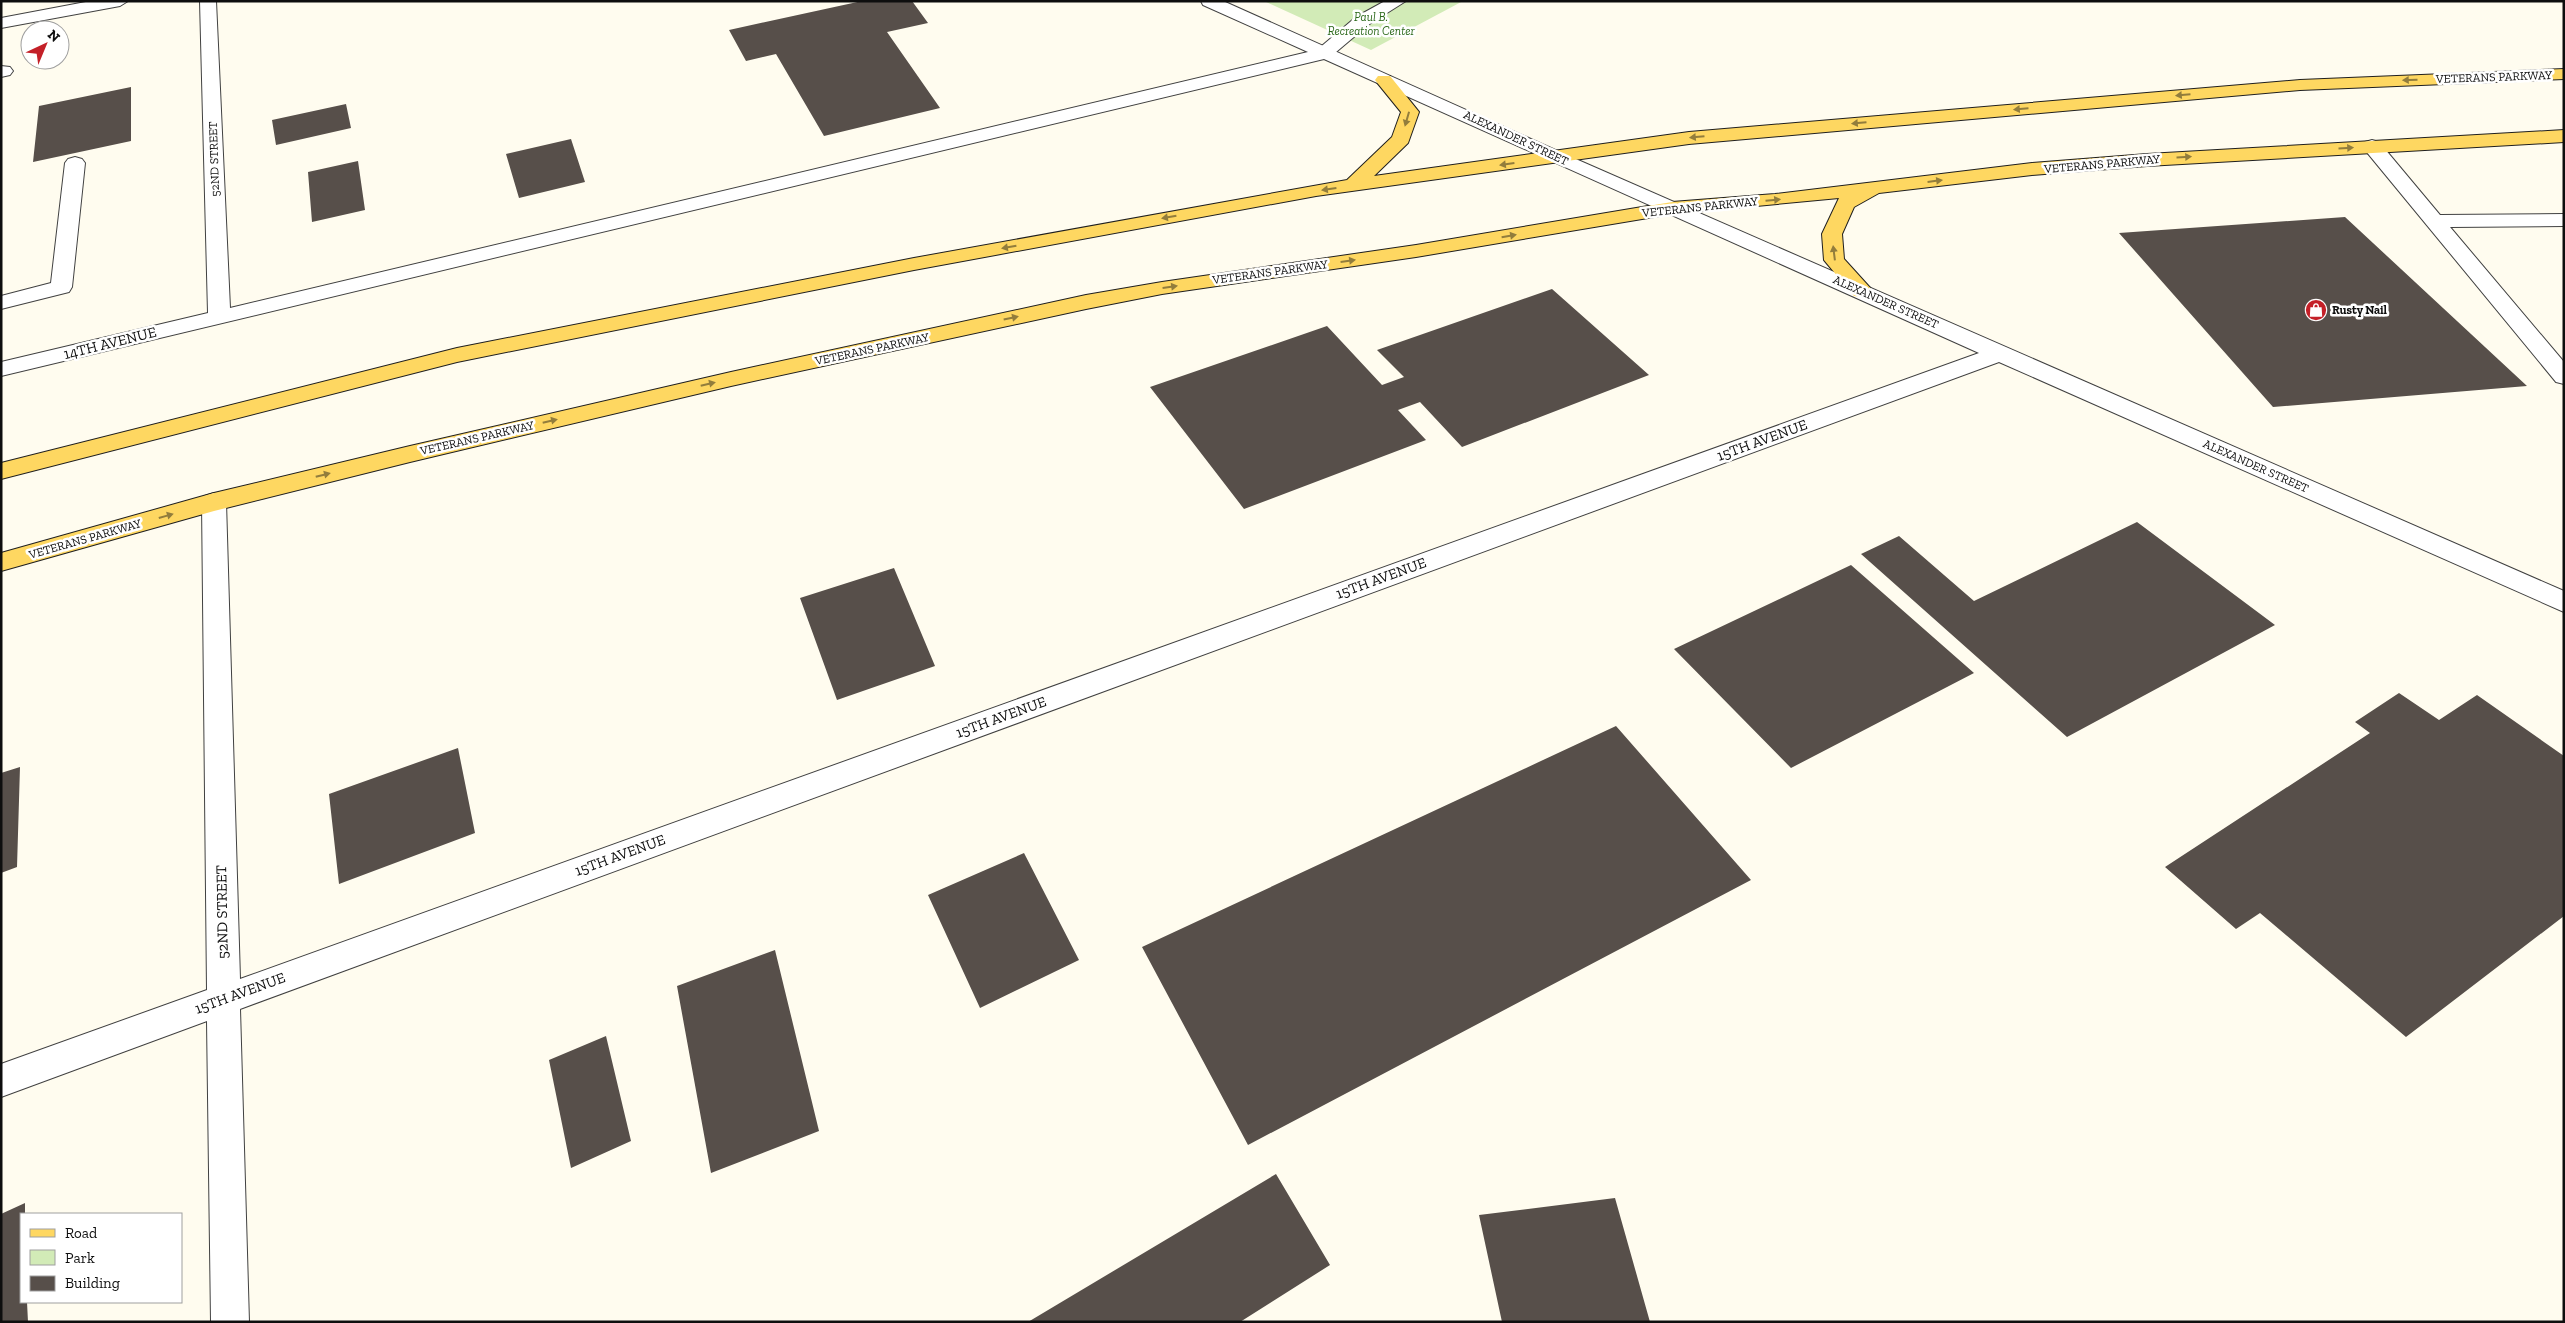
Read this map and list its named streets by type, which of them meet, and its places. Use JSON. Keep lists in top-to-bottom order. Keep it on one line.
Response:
{"streets":{"main road":["VETERANS PARKWAY"],"street":["ALEXANDER STREET","52ND STREET","14TH AVENUE","15TH AVENUE"]},"crossings":[["VETERANS PARKWAY","ALEXANDER STREET"],["VETERANS PARKWAY","52ND STREET"],["ALEXANDER STREET","15TH AVENUE"],["52ND STREET","14TH AVENUE"],["52ND STREET","15TH AVENUE"]],"parks":["Paul B. Recreation Center"],"places":{"shop":["Rusty Nail"]},"legend":["Road","Park","Building"],"north":"top right"}
